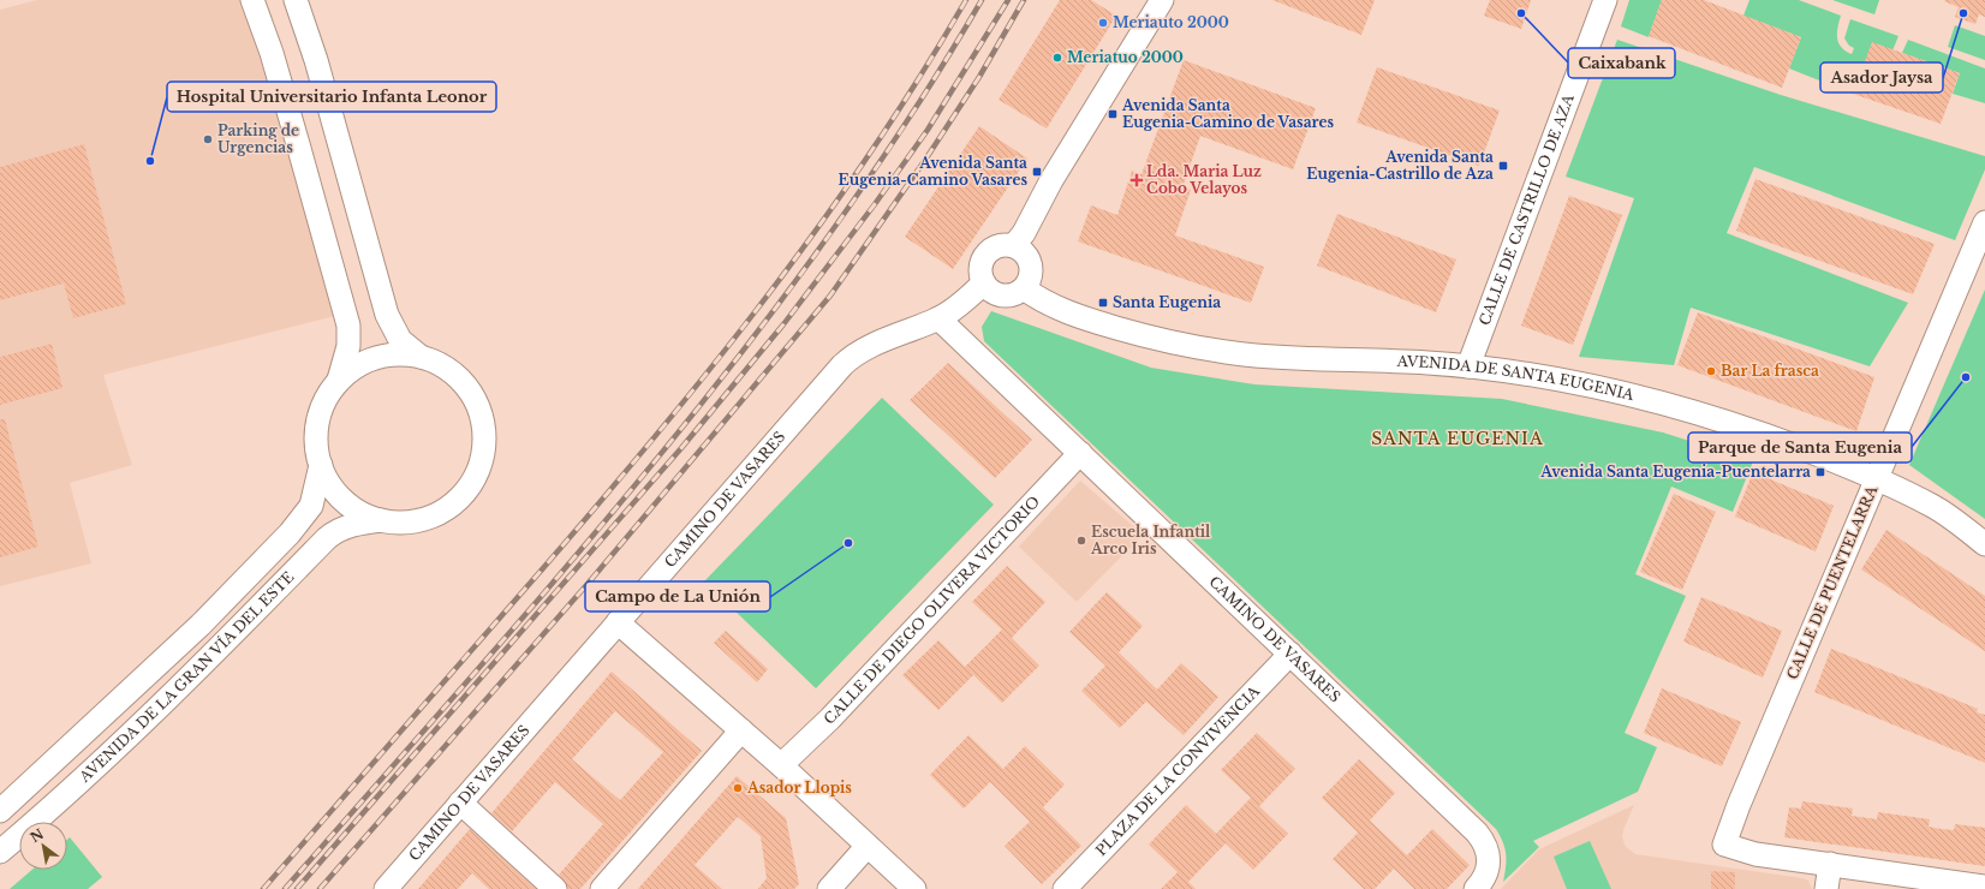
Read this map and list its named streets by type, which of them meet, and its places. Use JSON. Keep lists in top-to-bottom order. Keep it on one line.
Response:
{"streets":{"street":["CALLE DE CASTRILLO DE AZA","AVENIDA DE SANTA EUGENIA","CAMINO DE VASARES","CALLE DE PUENTELARRA","CALLE DE DIEGO OLIVERA VICTORIO","AVENIDA DE LA GRAN VÍA DEL ESTE","PLAZA DE LA CONVIVENCIA"]},"crossings":[["CALLE DE CASTRILLO DE AZA","AVENIDA DE SANTA EUGENIA"],["AVENIDA DE SANTA EUGENIA","CAMINO DE VASARES"],["AVENIDA DE SANTA EUGENIA","CALLE DE PUENTELARRA"],["CAMINO DE VASARES","CALLE DE DIEGO OLIVERA VICTORIO"],["CAMINO DE VASARES","PLAZA DE LA CONVIVENCIA"]],"districts":["SANTA EUGENIA"],"places":{"other":["Caixabank","Asador Jaysa","Meriauto 2000","Meriatuo 2000","Parking de Urgencias","Hospital Universitario Infanta Leonor","Bar La frasca","Parque de Santa Eugenia","Escuela Infantil Arco Iris","Campo de La Unión","Asador Llopis"],"transit":["Avenida Santa Eugenia-Camino de Vasares","Avenida Santa Eugenia-Castrillo de Aza","Avenida Santa Eugenia-Camino Vasares","Santa Eugenia","Avenida Santa Eugenia-Puentelarra"],"health":["Lda. Maria Luz Cobo Velayos"]},"north":"top left"}
